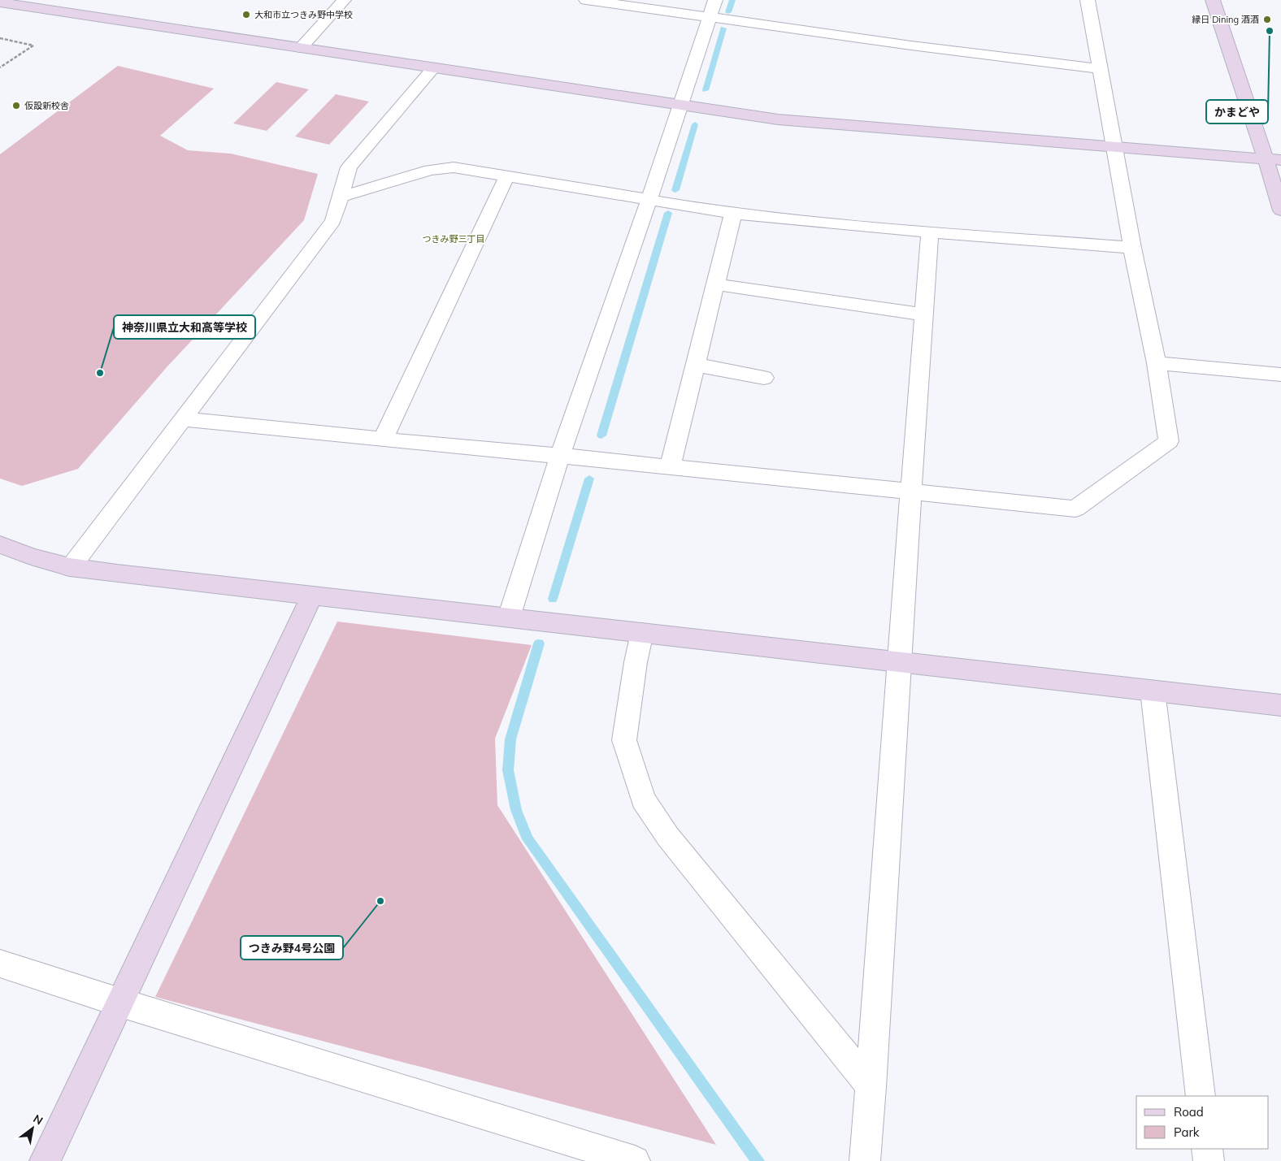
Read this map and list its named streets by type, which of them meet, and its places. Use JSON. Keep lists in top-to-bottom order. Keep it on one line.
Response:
{"districts":["つきみ野三丁目"],"places":["大和市立つきみ野中学校","縁日 Dining 酒酒","かまどや","仮設新校舎","神奈川県立大和高等学校","つきみ野4号公園"],"legend":["Road","Park"],"north":"top right"}
